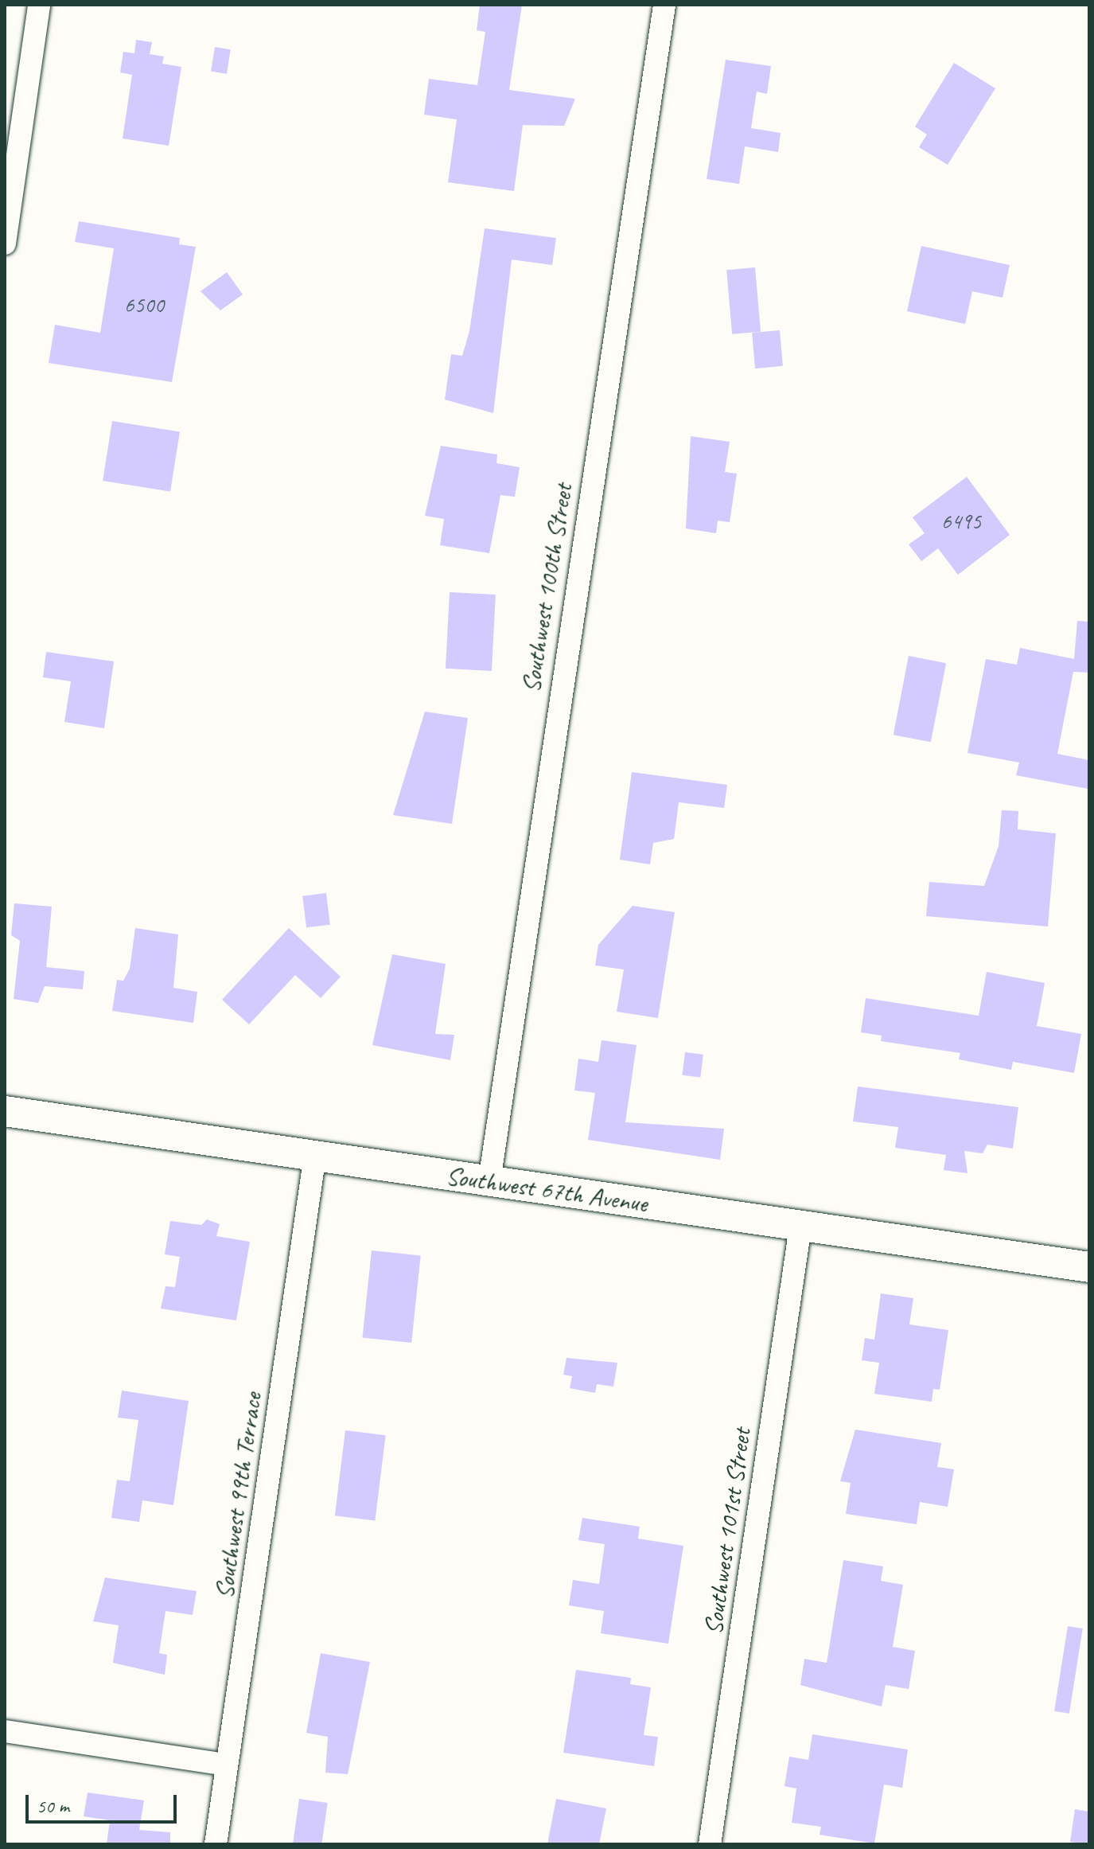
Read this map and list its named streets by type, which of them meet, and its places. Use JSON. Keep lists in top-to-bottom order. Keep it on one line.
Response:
{"streets":{"main road":["Southwest 67th Avenue"],"street":["Southwest 100th Street","Southwest 99th Terrace","Southwest 101st Street"]},"crossings":[["Southwest 100th Street","Southwest 67th Avenue"],["Southwest 67th Avenue","Southwest 99th Terrace"],["Southwest 67th Avenue","Southwest 101st Street"]],"house_numbers":["6500","6495"],"scale_bar":"50 m"}
